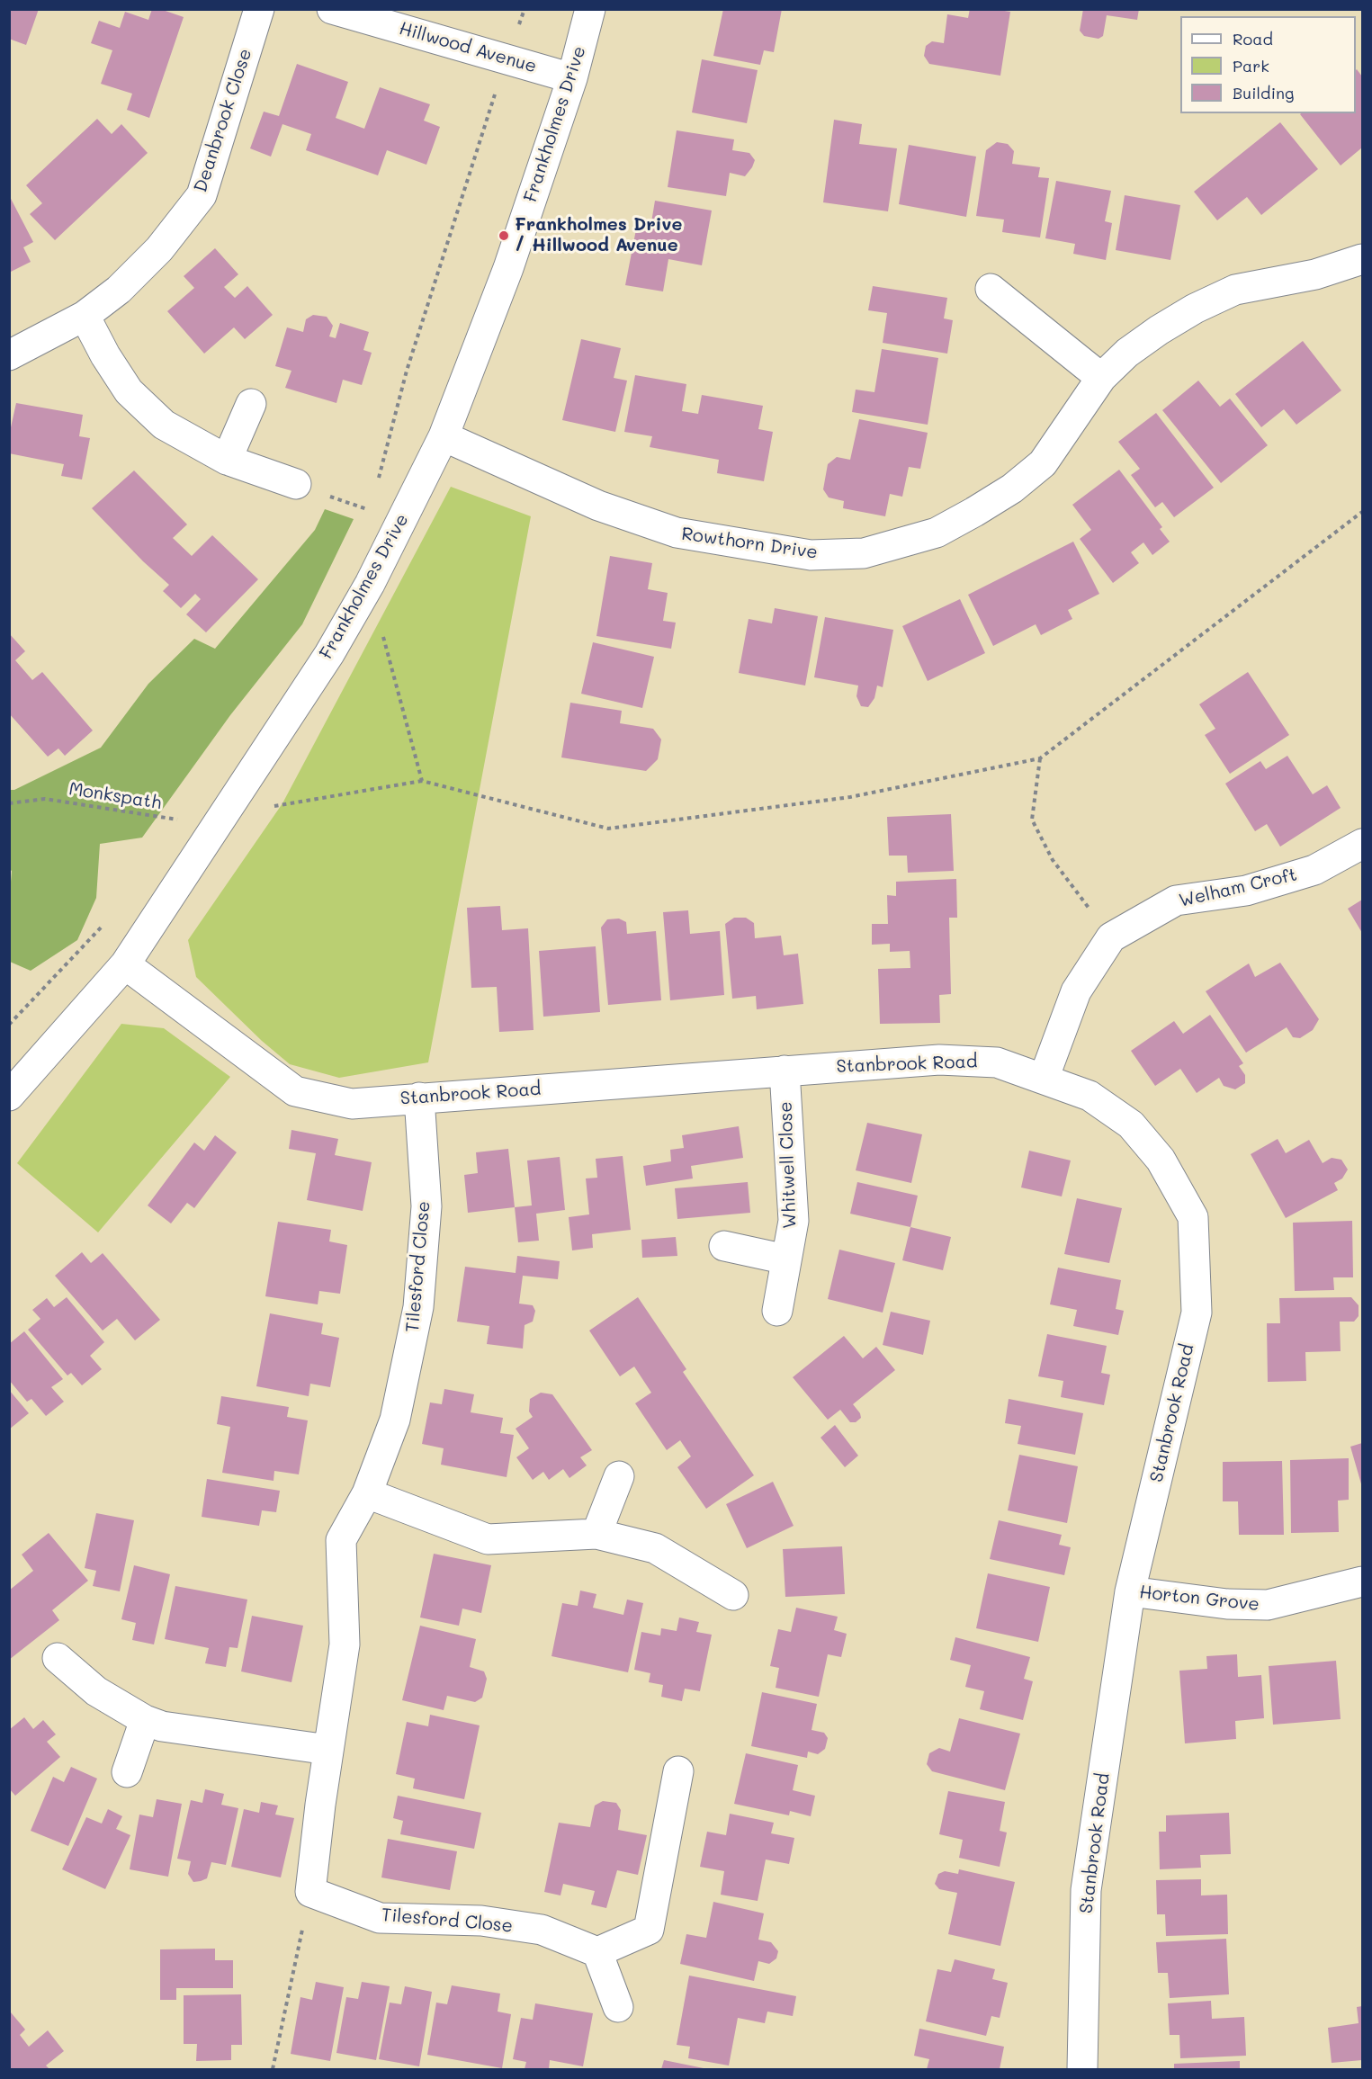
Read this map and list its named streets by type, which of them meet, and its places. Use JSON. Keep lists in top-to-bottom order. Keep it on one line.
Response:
{"streets":{"street":["Hillwood Avenue","Deanbrook Close","Frankholmes Drive","Rowthorn Drive","Welham Croft","Stanbrook Road","Whitwell Close","Tilesford Close","Horton Grove"],"path":["Monkspath"]},"crossings":[["Hillwood Avenue","Frankholmes Drive"],["Frankholmes Drive","Rowthorn Drive"],["Frankholmes Drive","Stanbrook Road"],["Welham Croft","Stanbrook Road"],["Stanbrook Road","Whitwell Close"],["Stanbrook Road","Tilesford Close"],["Stanbrook Road","Horton Grove"]],"places":["Frankholmes Drive / Hillwood Avenue"],"legend":["Road","Park","Building"]}
